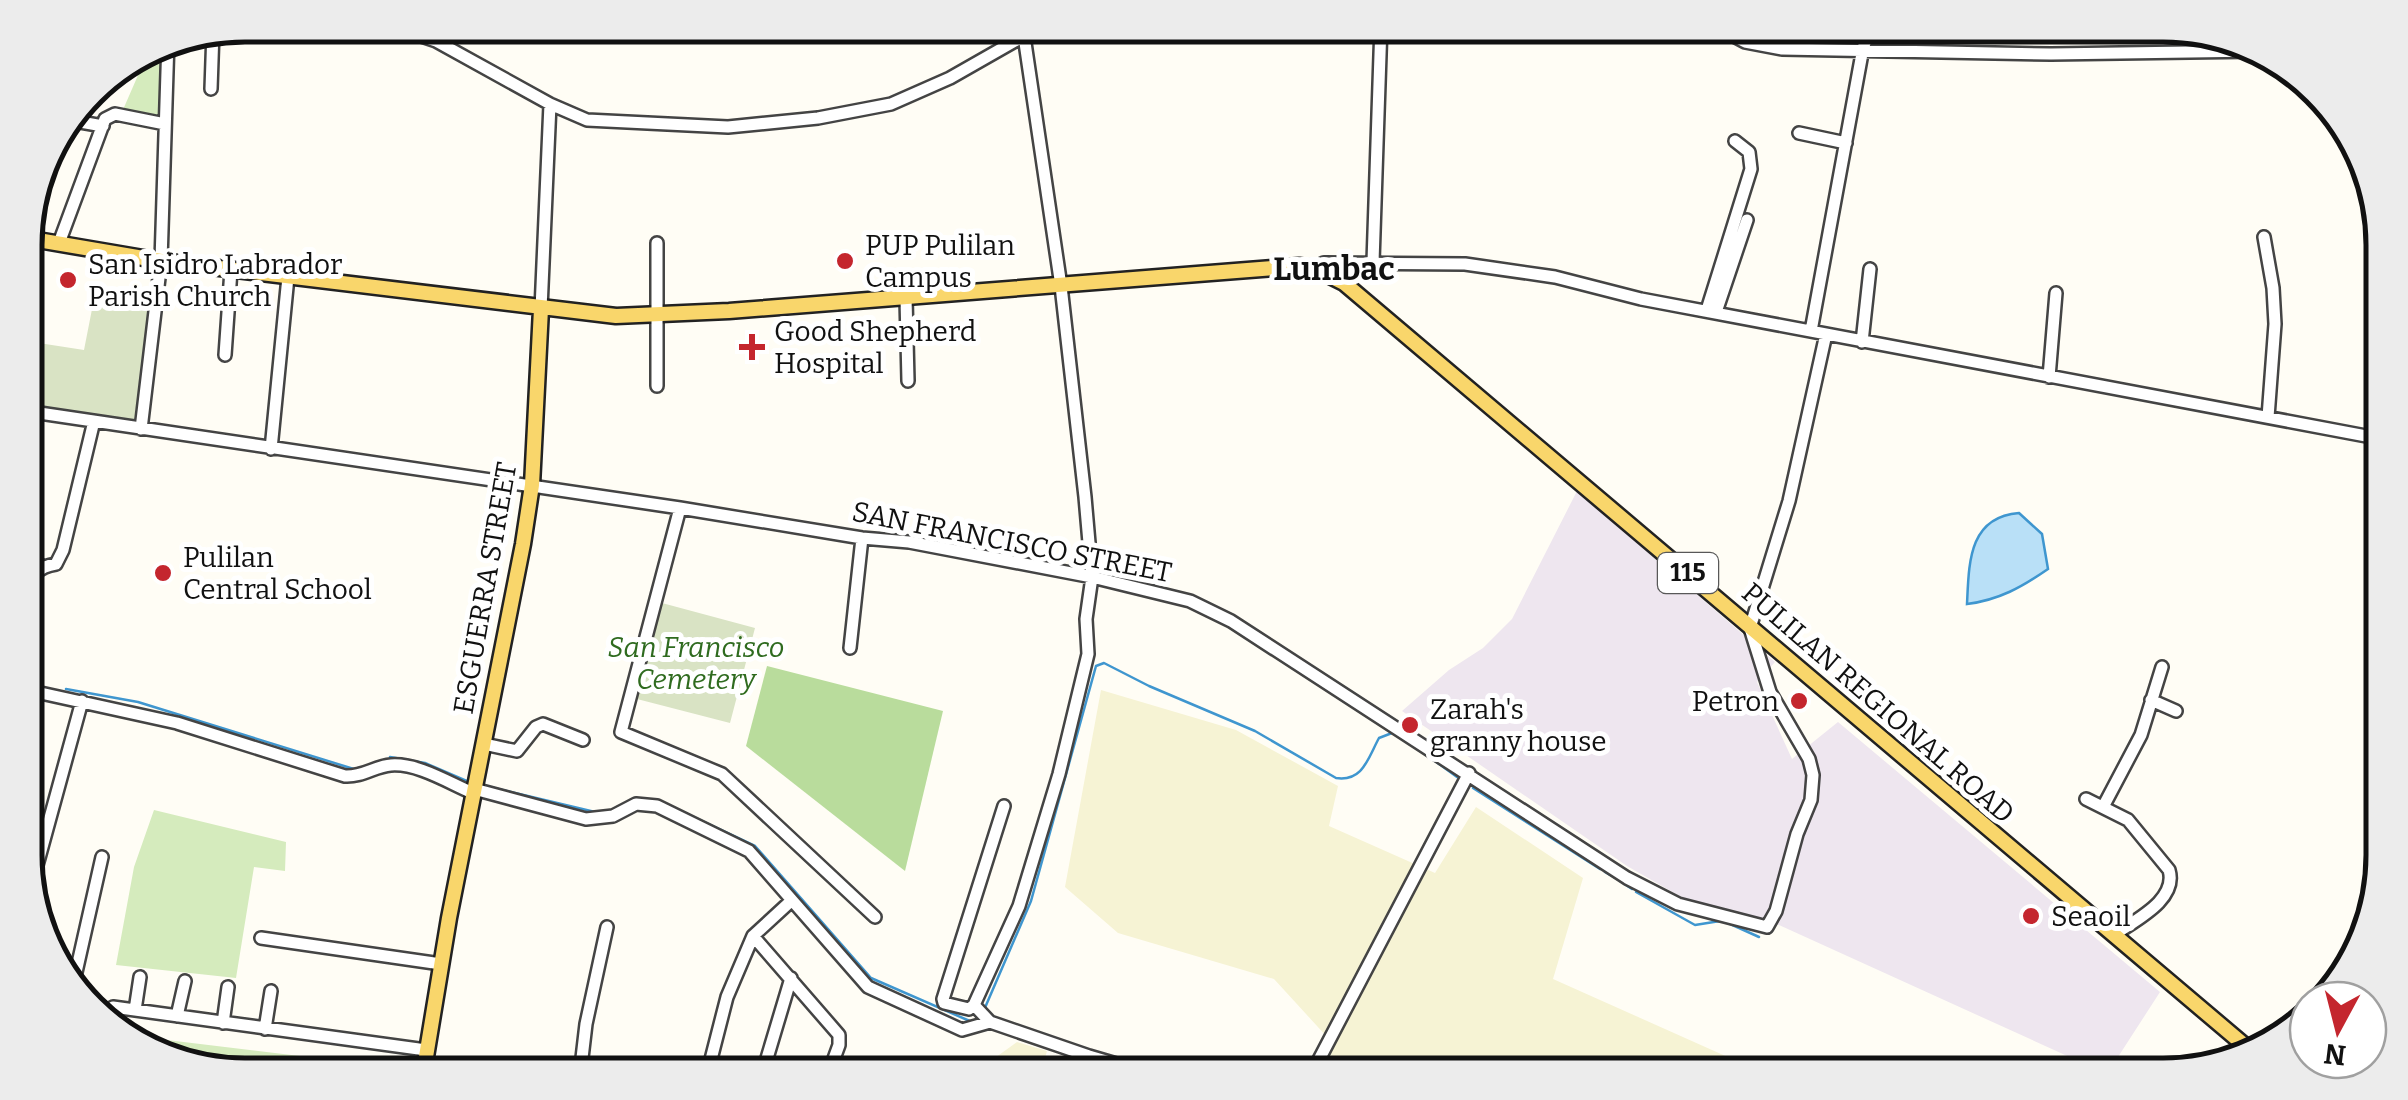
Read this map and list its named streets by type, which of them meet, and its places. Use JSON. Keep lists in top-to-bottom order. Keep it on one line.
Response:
{"streets":{"main road":["115","ESGUERRA STREET","PULILAN REGIONAL ROAD"],"street":["SAN FRANCISCO STREET"]},"crossings":[["SAN FRANCISCO STREET","ESGUERRA STREET"],["SAN FRANCISCO STREET","PULILAN REGIONAL ROAD"]],"districts":["Lumbac"],"parks":["San Francisco Cemetery"],"places":{"other":["PUP Pulilan Campus","San Isidro Labrador Parish Church","Pulilan Central School","Petron","Zarah's granny house","Seaoil"],"health":["Good Shepherd Hospital"]},"north":"bottom"}
